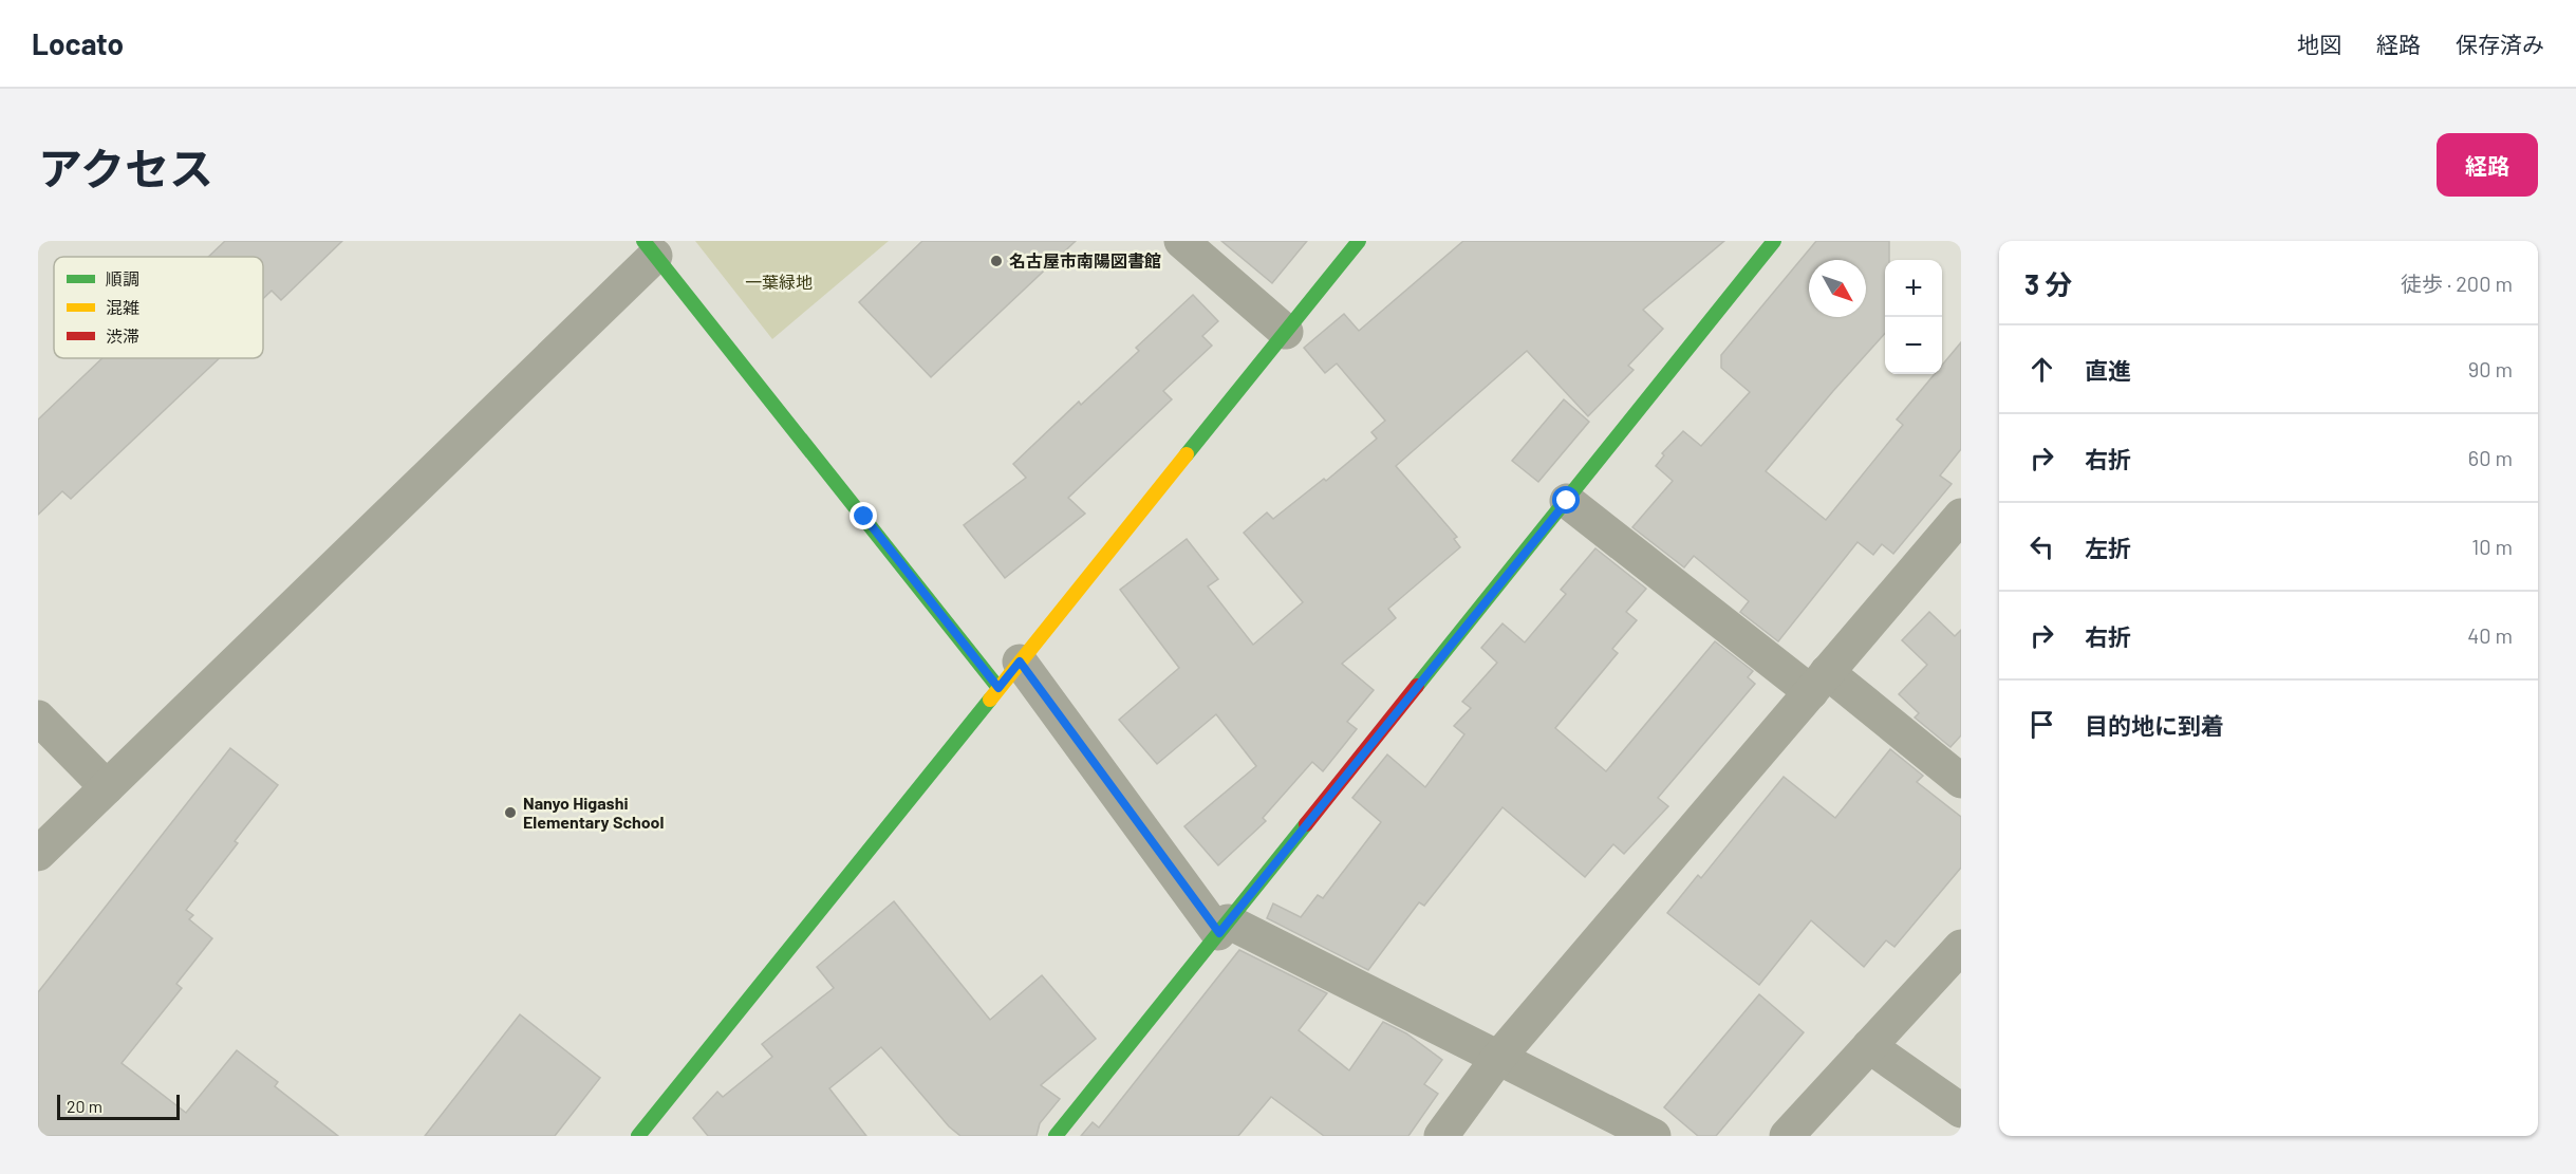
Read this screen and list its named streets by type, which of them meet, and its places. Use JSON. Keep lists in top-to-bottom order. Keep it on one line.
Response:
{"parks":["一葉緑地"],"places":["名古屋市南陽図書館","Nanyo Higashi Elementary School"],"legend":["順調","混雑","渋滞"],"scale_bar":"20 m","north":"bottom right","page":{"header":"Locato","nav":["地図","経路","保存済み"],"title":"アクセス","buttons":"経路","heading":["3 分","徒歩 · 200 m"],"map_buttons":["+","−"],"list":[["直進","90 m"],["右折","60 m"],["左折","10 m"],["右折","40 m"],"目的地に到着"],"scale":"20 m"}}
